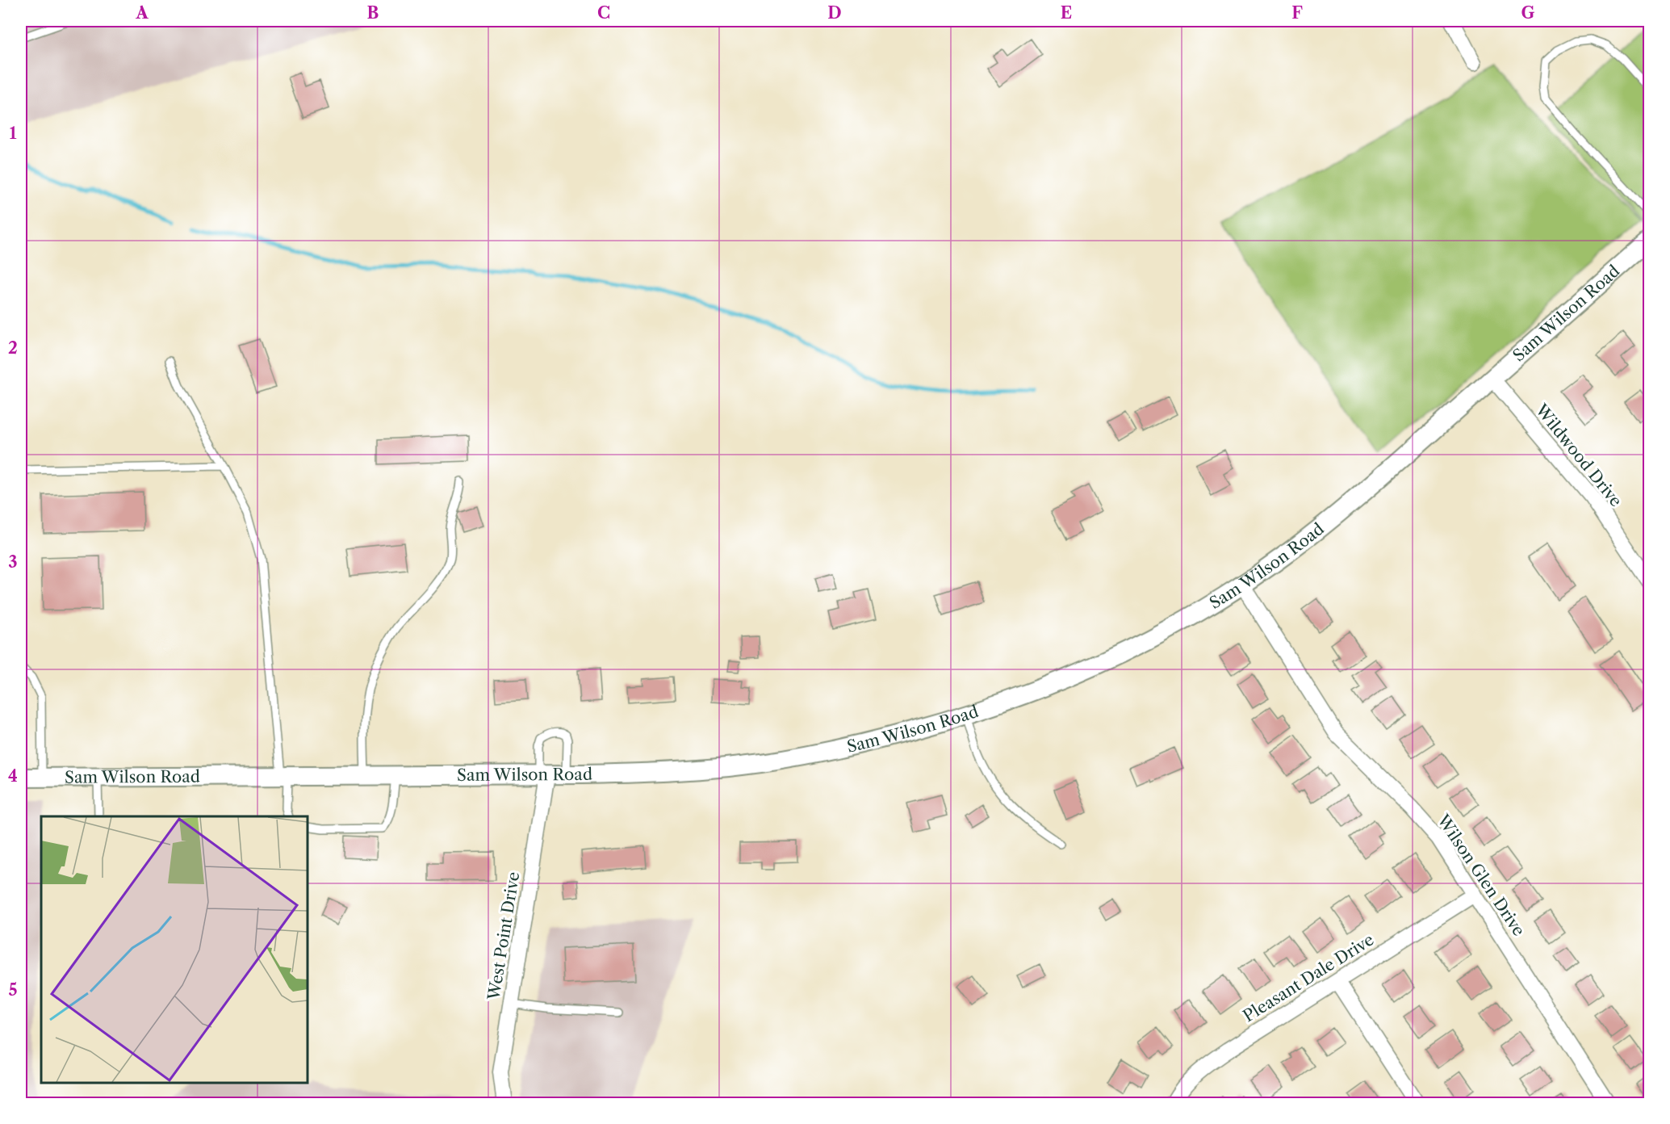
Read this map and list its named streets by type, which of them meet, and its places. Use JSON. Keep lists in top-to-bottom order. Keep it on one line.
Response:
{"streets":{"street":["Sam Wilson Road","Wildwood Drive","Wilson Glen Drive","West Point Drive","Pleasant Dale Drive"]},"crossings":[["Sam Wilson Road","Wildwood Drive"],["Sam Wilson Road","Wilson Glen Drive"],["Sam Wilson Road","West Point Drive"],["Wilson Glen Drive","Pleasant Dale Drive"]],"grid":{"columns":["A","B","C","D","E","F","G"],"rows":["1","2","3","4","5"]}}
